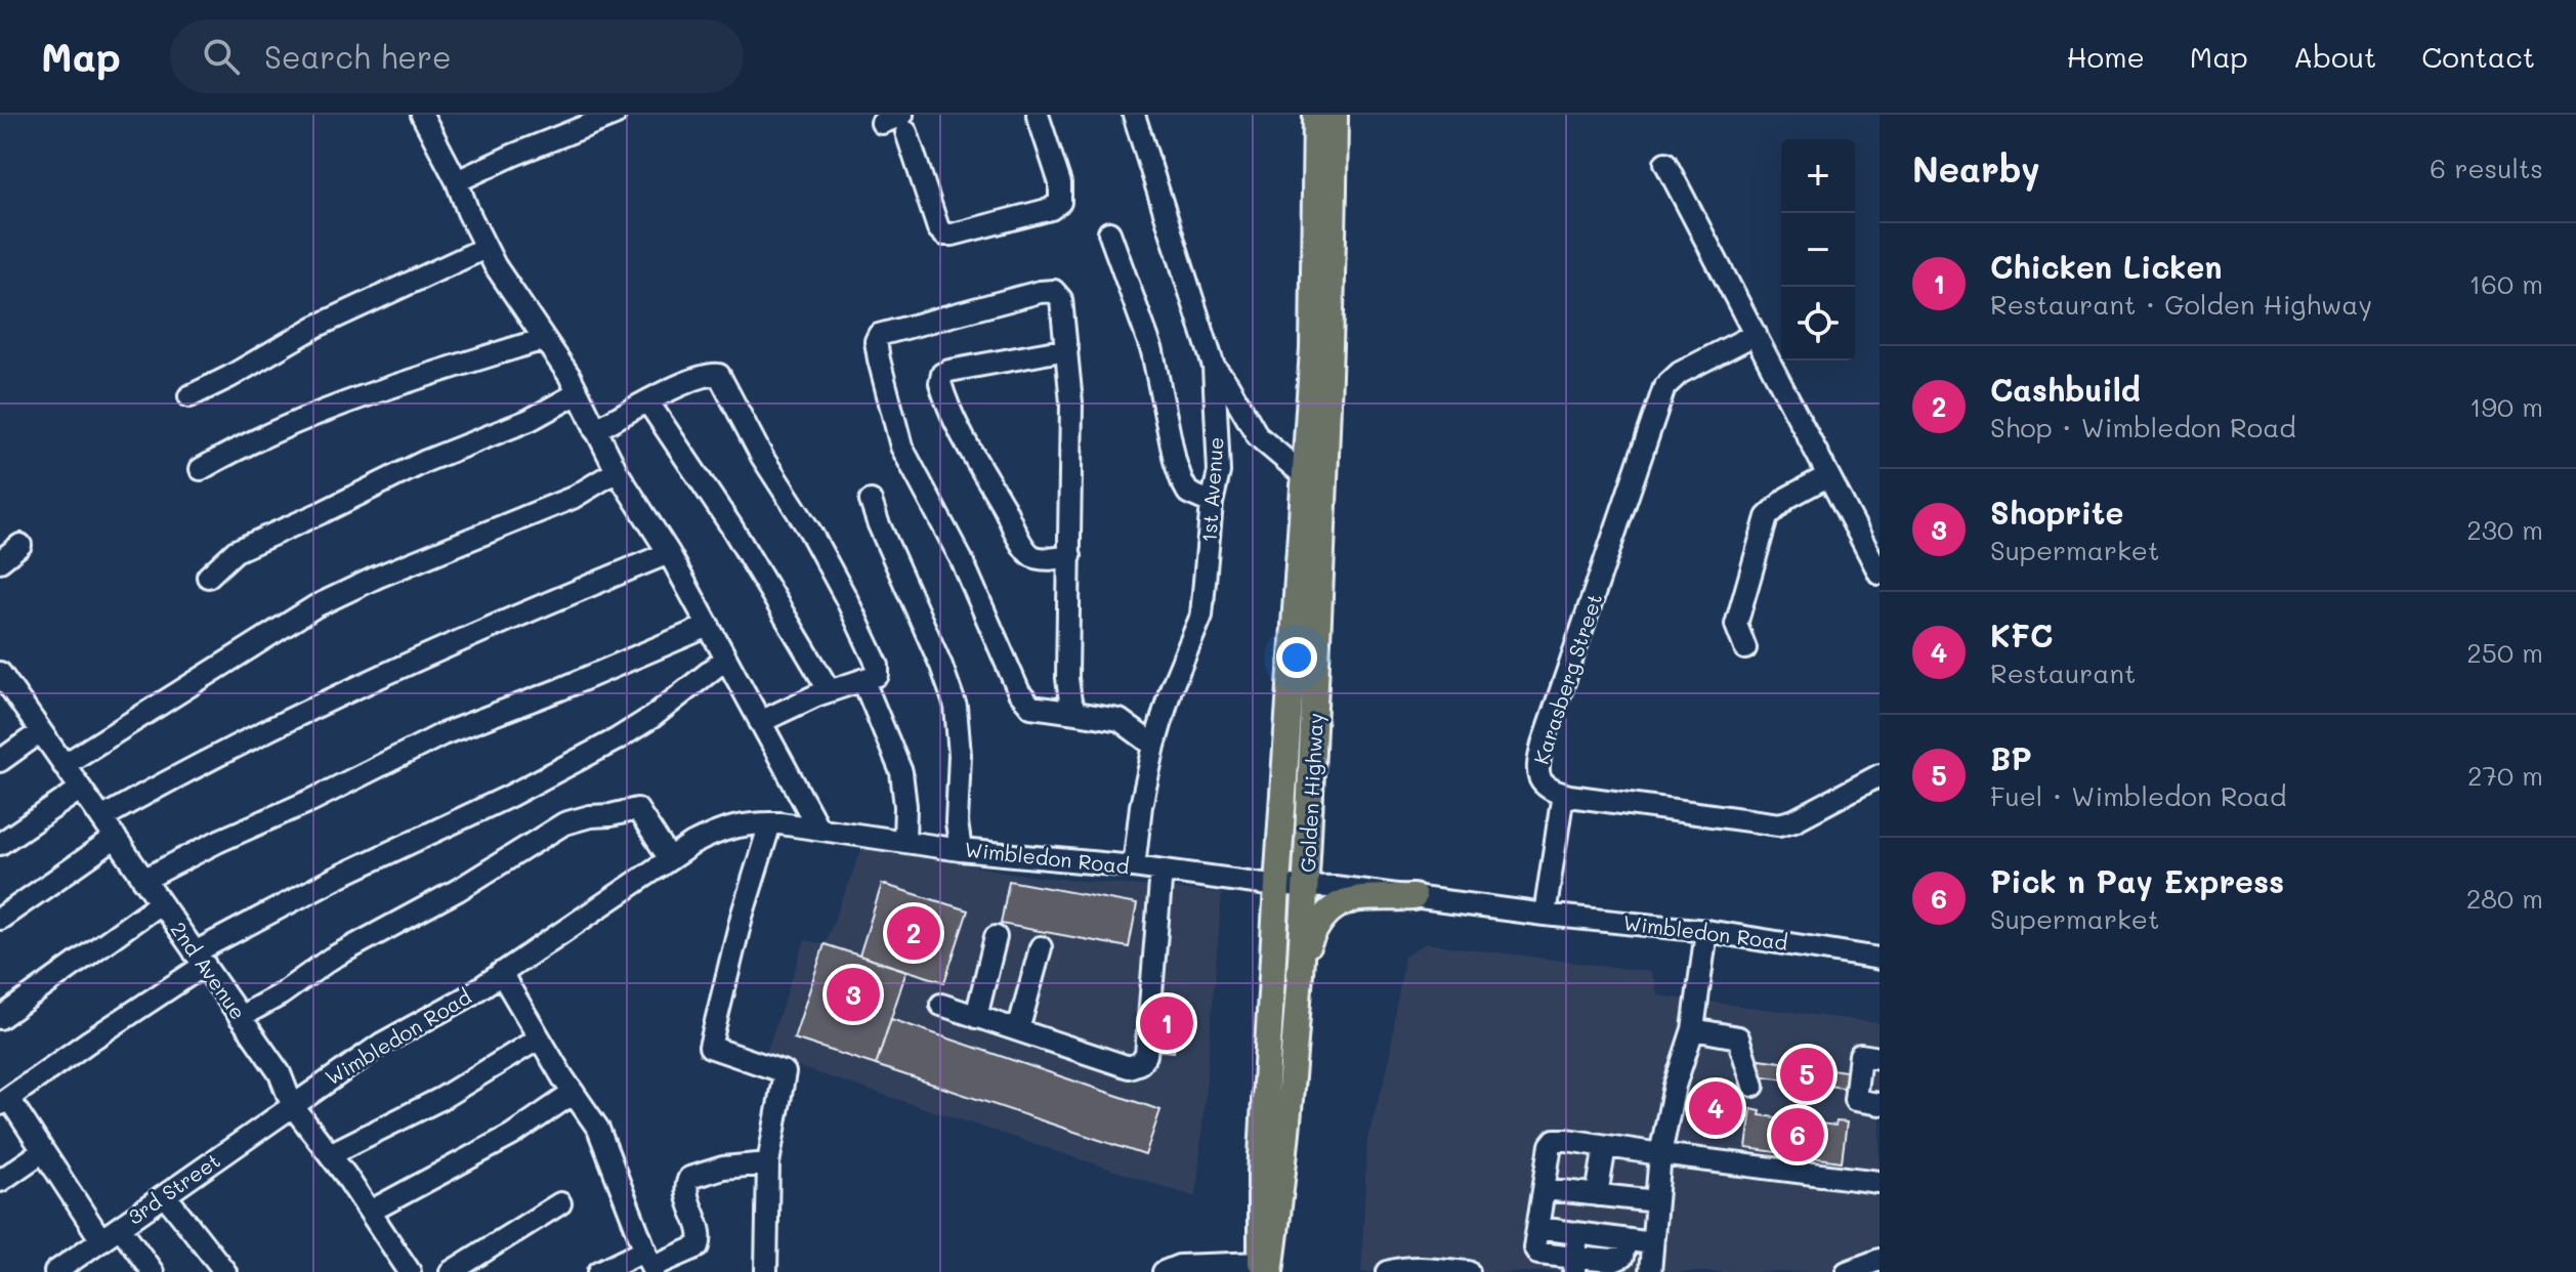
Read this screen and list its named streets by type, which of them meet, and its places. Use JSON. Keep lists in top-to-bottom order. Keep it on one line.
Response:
{"streets":{"main road":["Golden Highway"],"street":["1st Avenue","Karasberg Street","Wimbledon Road","2nd Avenue","3rd Street"]},"crossings":[["1st Avenue","Wimbledon Road"],["Golden Highway","Wimbledon Road"],["Wimbledon Road","2nd Avenue"],["Wimbledon Road","3rd Street"],["2nd Avenue","3rd Street"]],"page":{"header":"Map","search":"Search here","nav":["Home","Map","About","Contact"],"heading":["Nearby","6 results"],"map_buttons":["+","−"],"list":[{"mark":"1","name":"Chicken Licken","note":"Restaurant · Golden Highway","value":"160 m"},{"mark":"2","name":"Cashbuild","note":"Shop · Wimbledon Road","value":"190 m"},{"mark":"3","name":"Shoprite","note":"Supermarket","value":"230 m"},{"mark":"4","name":"KFC","note":"Restaurant","value":"250 m"},{"mark":"5","name":"BP","note":"Fuel · Wimbledon Road","value":"270 m"},{"mark":"6","name":"Pick n Pay Express","note":"Supermarket","value":"280 m"}],"pins":["2","3","1","5","4","6"]}}
